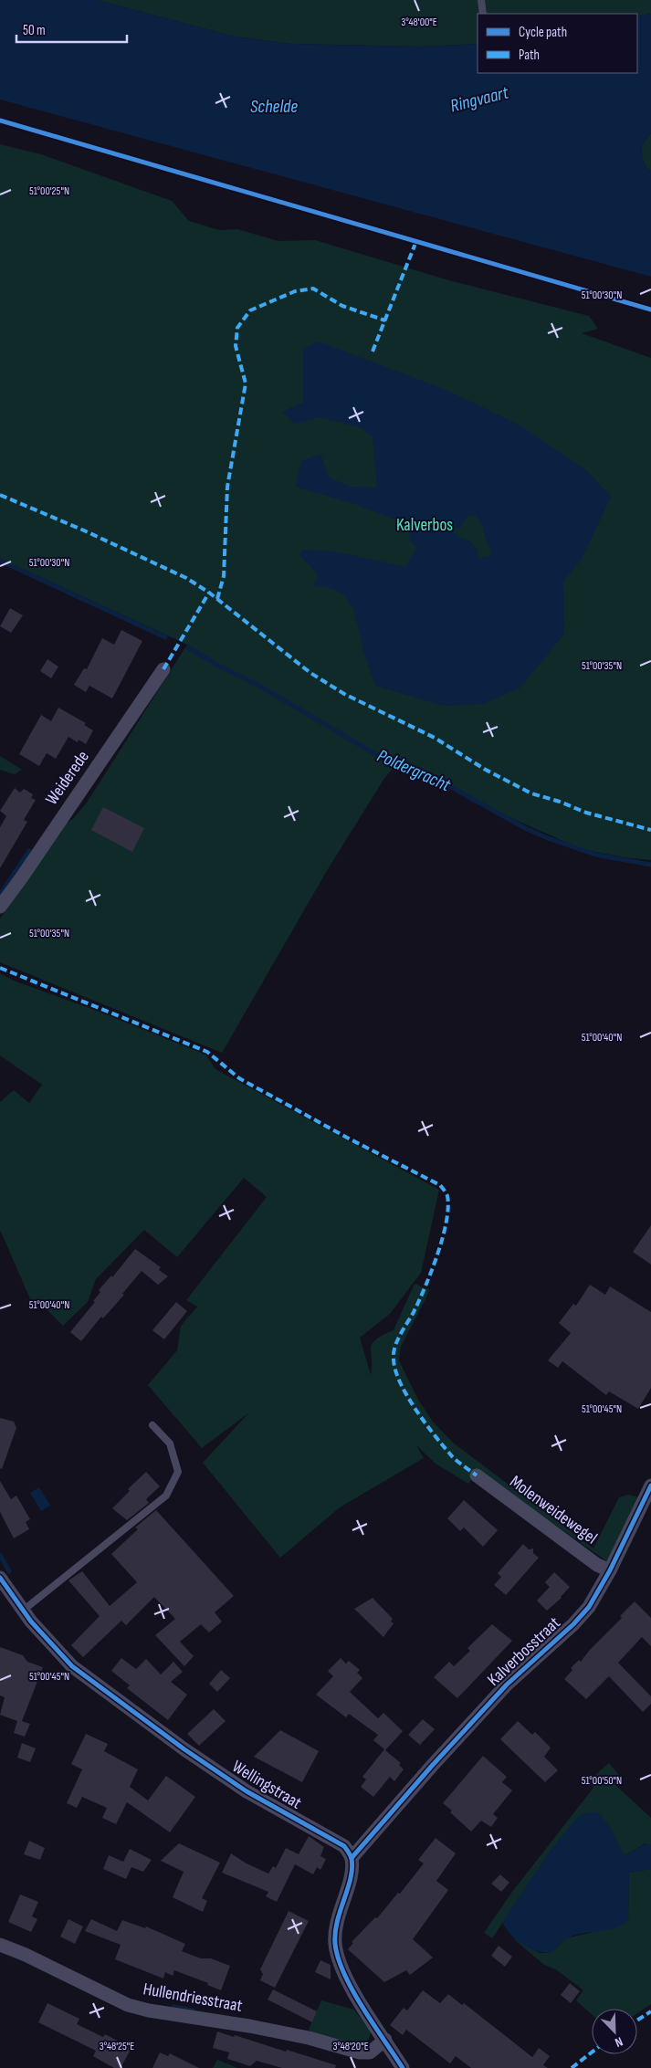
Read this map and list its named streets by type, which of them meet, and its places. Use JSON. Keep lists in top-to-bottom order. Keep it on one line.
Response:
{"streets":{"street":["Weiderede","Molenweidewegel","Kalverbosstraat","Wellingstraat","Hullendriesstraat"]},"crossings":[["Molenweidewegel","Kalverbosstraat"],["Kalverbosstraat","Wellingstraat"]],"water":["Ringvaart","Schelde","Poldergracht"],"parks":["Kalverbos"],"legend":["Cycle path","Path"],"scale_bar":"50 m","north":"bottom right","coordinates":["3°48'00\"E","51°00'25\"N","51°00'30\"N","51°00'35\"N","51°00'40\"N","51°00'45\"N","51°00'50\"N","3°48'25\"E","3°48'20\"E"]}
